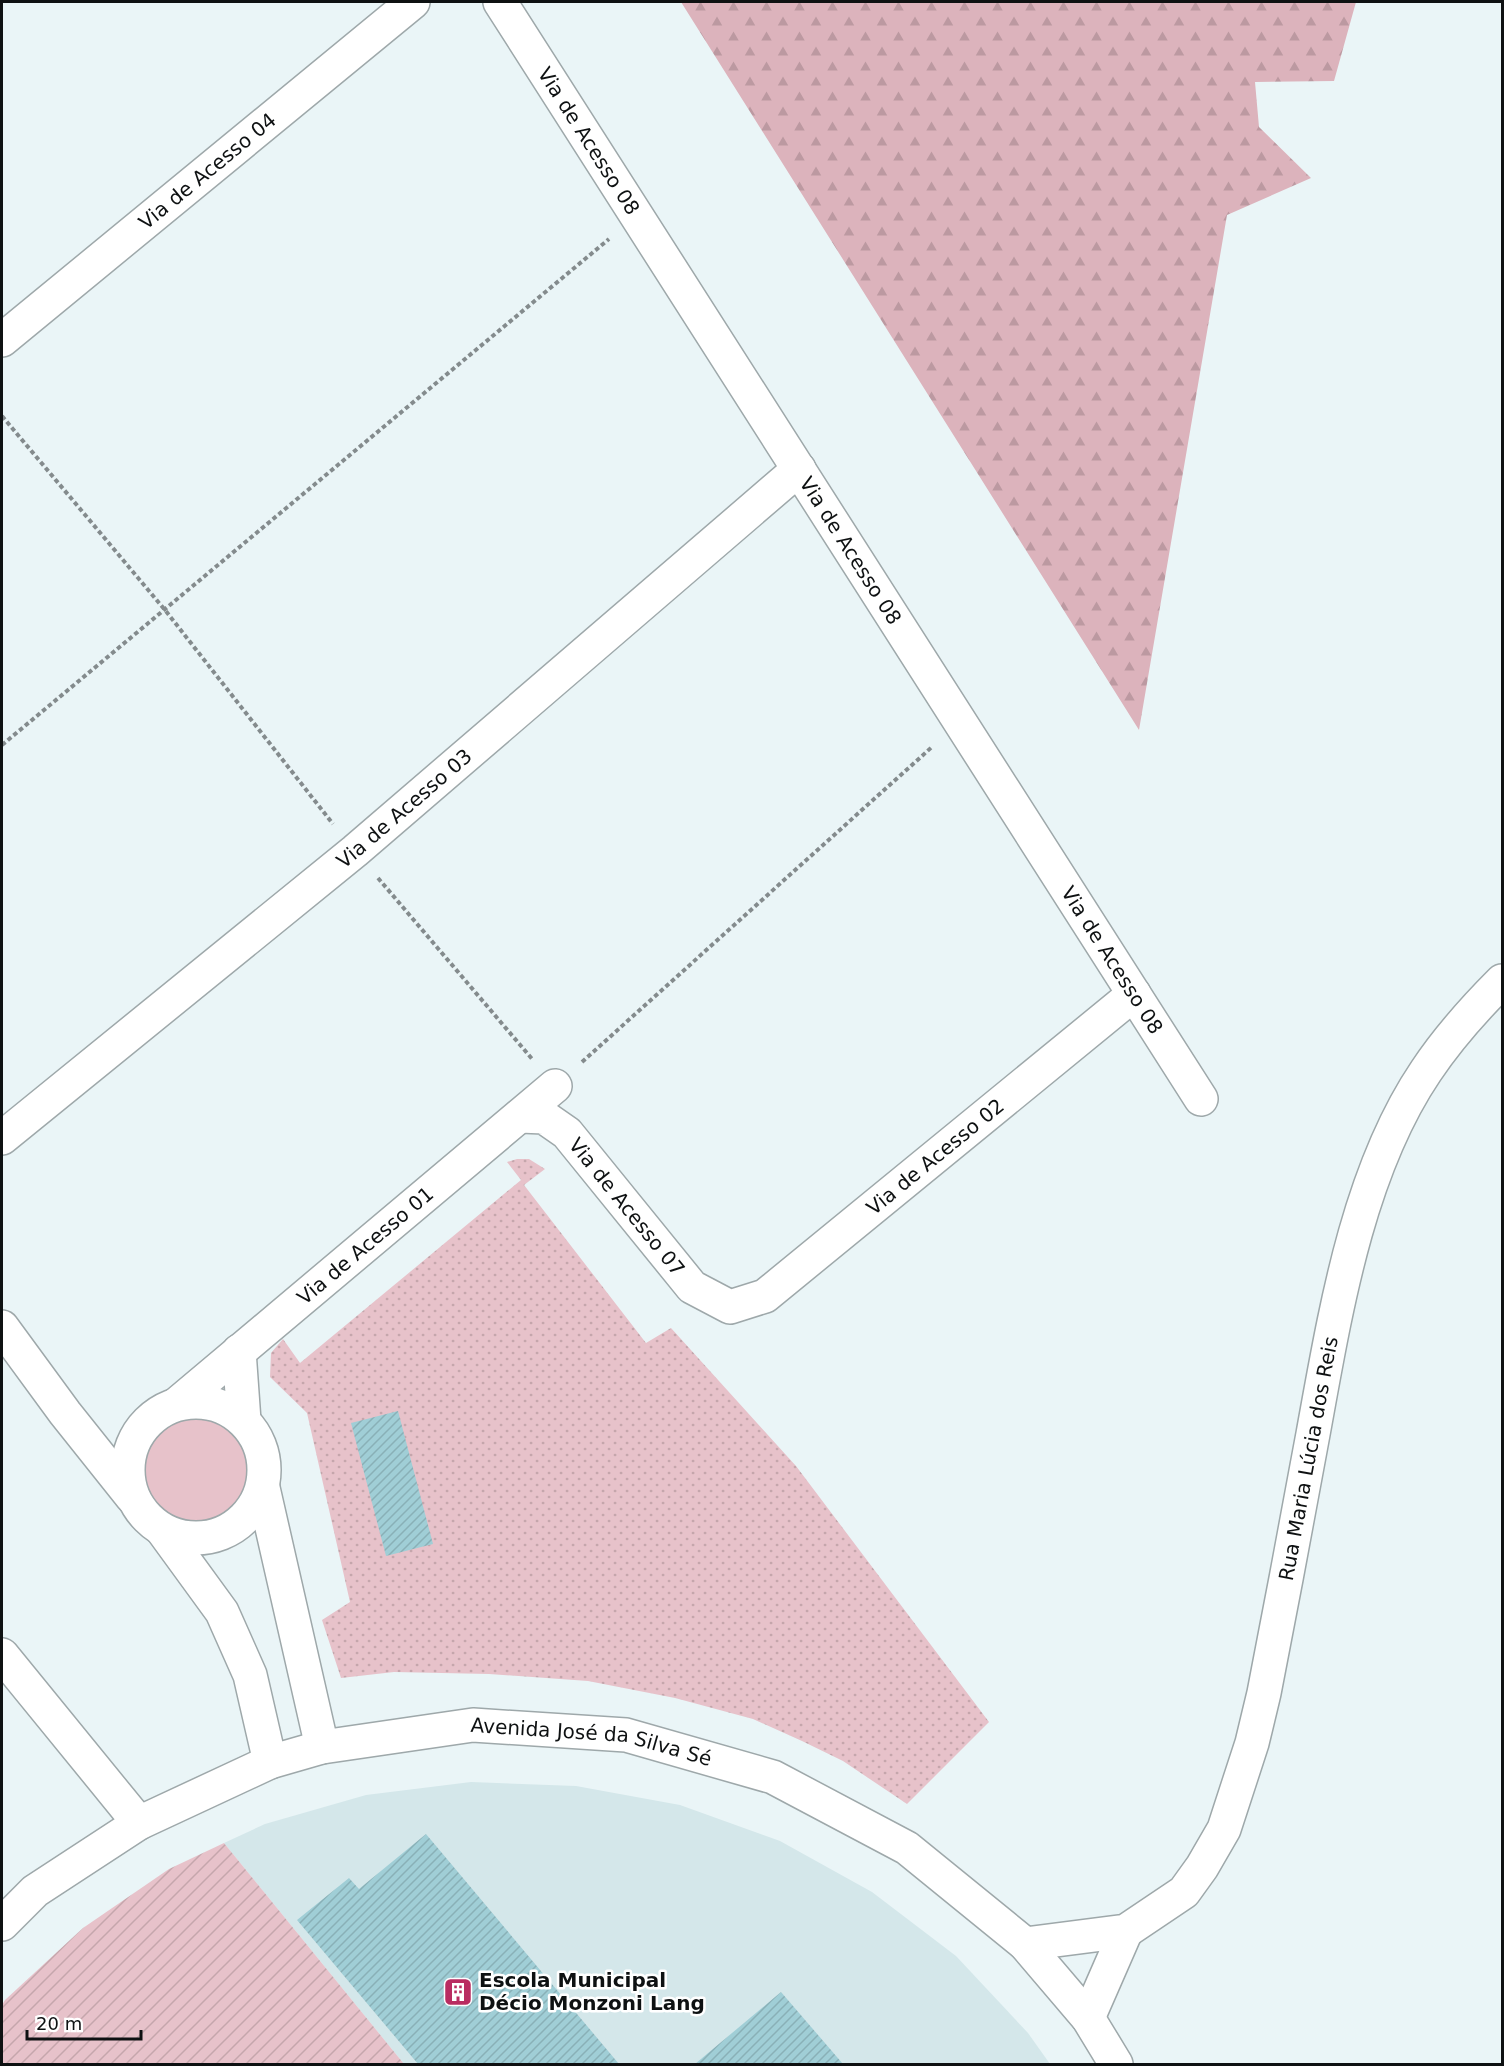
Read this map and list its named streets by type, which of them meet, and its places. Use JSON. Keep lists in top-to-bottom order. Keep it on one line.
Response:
{"streets":{"street":["Via de Acesso 08","Via de Acesso 04","Via de Acesso 03","Via de Acesso 02","Via de Acesso 07","Via de Acesso 01","Rua Maria Lúcia dos Reis","Avenida José da Silva Sé"]},"crossings":[["Via de Acesso 08","Via de Acesso 03"],["Via de Acesso 08","Via de Acesso 02"],["Via de Acesso 02","Via de Acesso 07"],["Via de Acesso 07","Via de Acesso 01"],["Rua Maria Lúcia dos Reis","Avenida José da Silva Sé"]],"places":{"building":["Escola Municipal Décio Monzoni Lang"]},"scale_bar":"20 m"}
